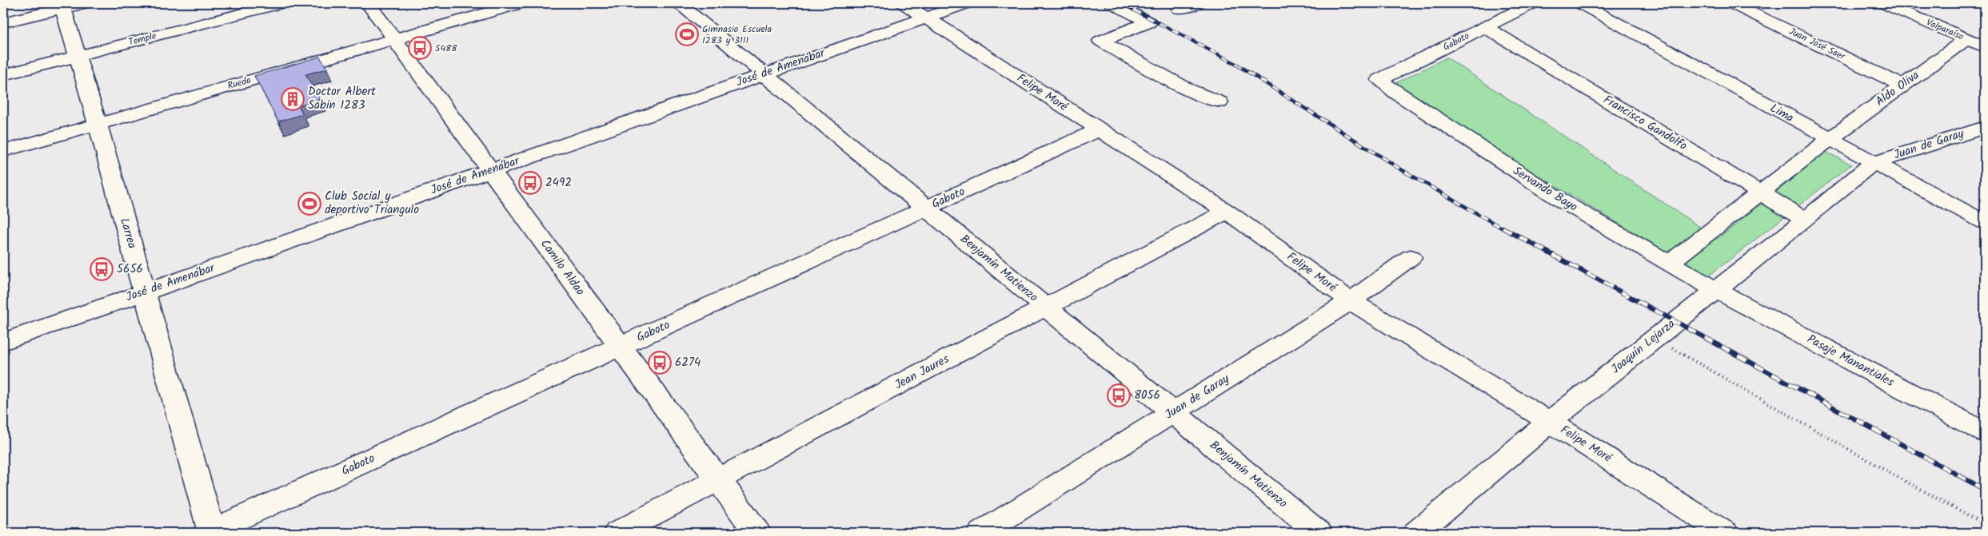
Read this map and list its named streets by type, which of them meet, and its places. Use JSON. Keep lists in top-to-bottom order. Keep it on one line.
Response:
{"streets":{"street":["Valparaíso","Temple","Gaboto","Juan José Saer","José de Amenábar","Rueda","Aldo Oliva","Felipe Moré","Lima","Francisco Gandolfo","Juan de Garay","Servando Bayo","Larrea","Camilo Aldao","Benjamín Matienzo","Joaquín Lejarza","Pasaje Manantiales","Jean Jaures"]},"crossings":[["Valparaíso","Aldo Oliva"],["Temple","Larrea"],["Gaboto","Felipe Moré"],["Gaboto","Francisco Gandolfo"],["Gaboto","Servando Bayo"],["Gaboto","Larrea"],["Gaboto","Camilo Aldao"],["Gaboto","Benjamín Matienzo"],["Juan José Saer","Aldo Oliva"],["José de Amenábar","Felipe Moré"],["José de Amenábar","Larrea"],["José de Amenábar","Camilo Aldao"],["José de Amenábar","Benjamín Matienzo"],["Rueda","Larrea"],["Rueda","Camilo Aldao"],["Aldo Oliva","Lima"],["Aldo Oliva","Francisco Gandolfo"],["Aldo Oliva","Servando Bayo"],["Felipe Moré","Juan de Garay"],["Felipe Moré","Joaquín Lejarza"],["Felipe Moré","Jean Jaures"],["Lima","Juan de Garay"],["Lima","Joaquín Lejarza"],["Francisco Gandolfo","Joaquín Lejarza"],["Juan de Garay","Benjamín Matienzo"],["Juan de Garay","Joaquín Lejarza"],["Servando Bayo","Joaquín Lejarza"],["Servando Bayo","Pasaje Manantiales"],["Camilo Aldao","Jean Jaures"],["Benjamín Matienzo","Jean Jaures"],["Joaquín Lejarza","Pasaje Manantiales"]],"places":{"sports":["Gimnasio Escuela 1283 y 3111","Club Social y deportivo Triangulo"],"bus stop":["5488","2492","5656","6274","8056"],"building":["Doctor Albert Sabin 1283"]}}
